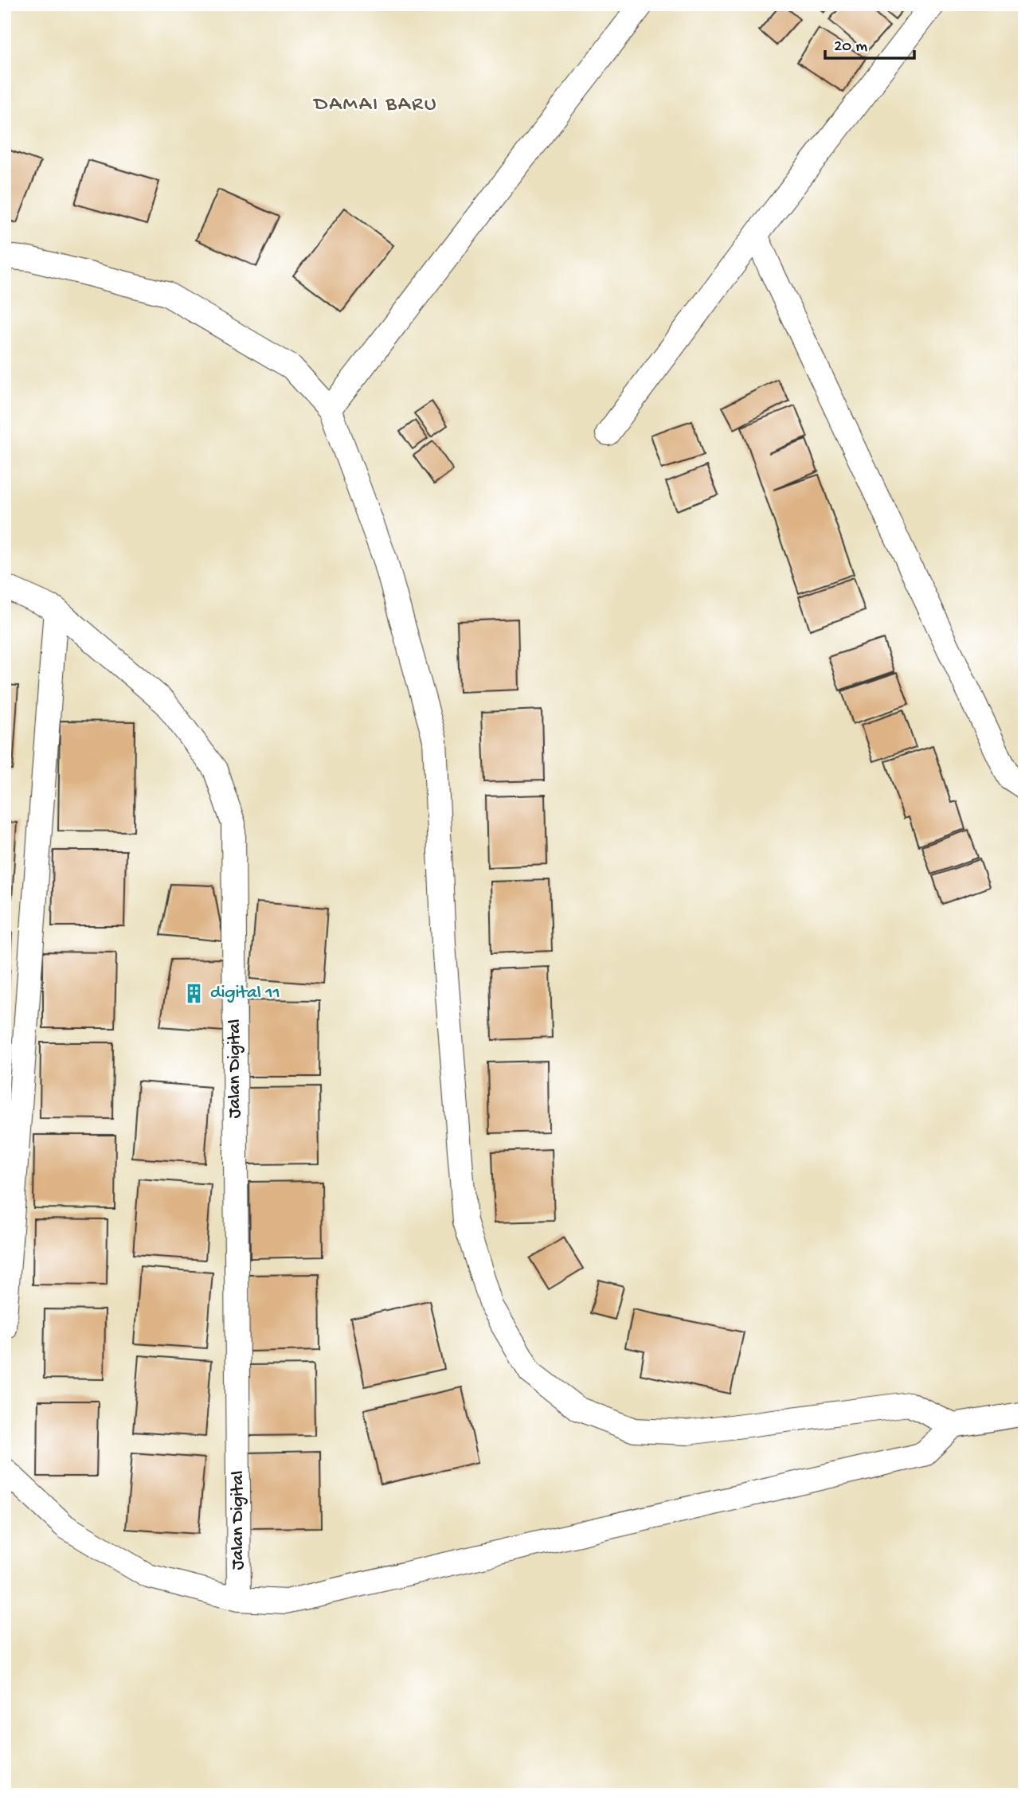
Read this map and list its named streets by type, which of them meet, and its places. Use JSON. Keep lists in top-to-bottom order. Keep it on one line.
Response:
{"streets":{"street":["Jalan Digital"]},"districts":["DAMAI BARU"],"places":{"building":["digital 11"]},"scale_bar":"20 m"}
